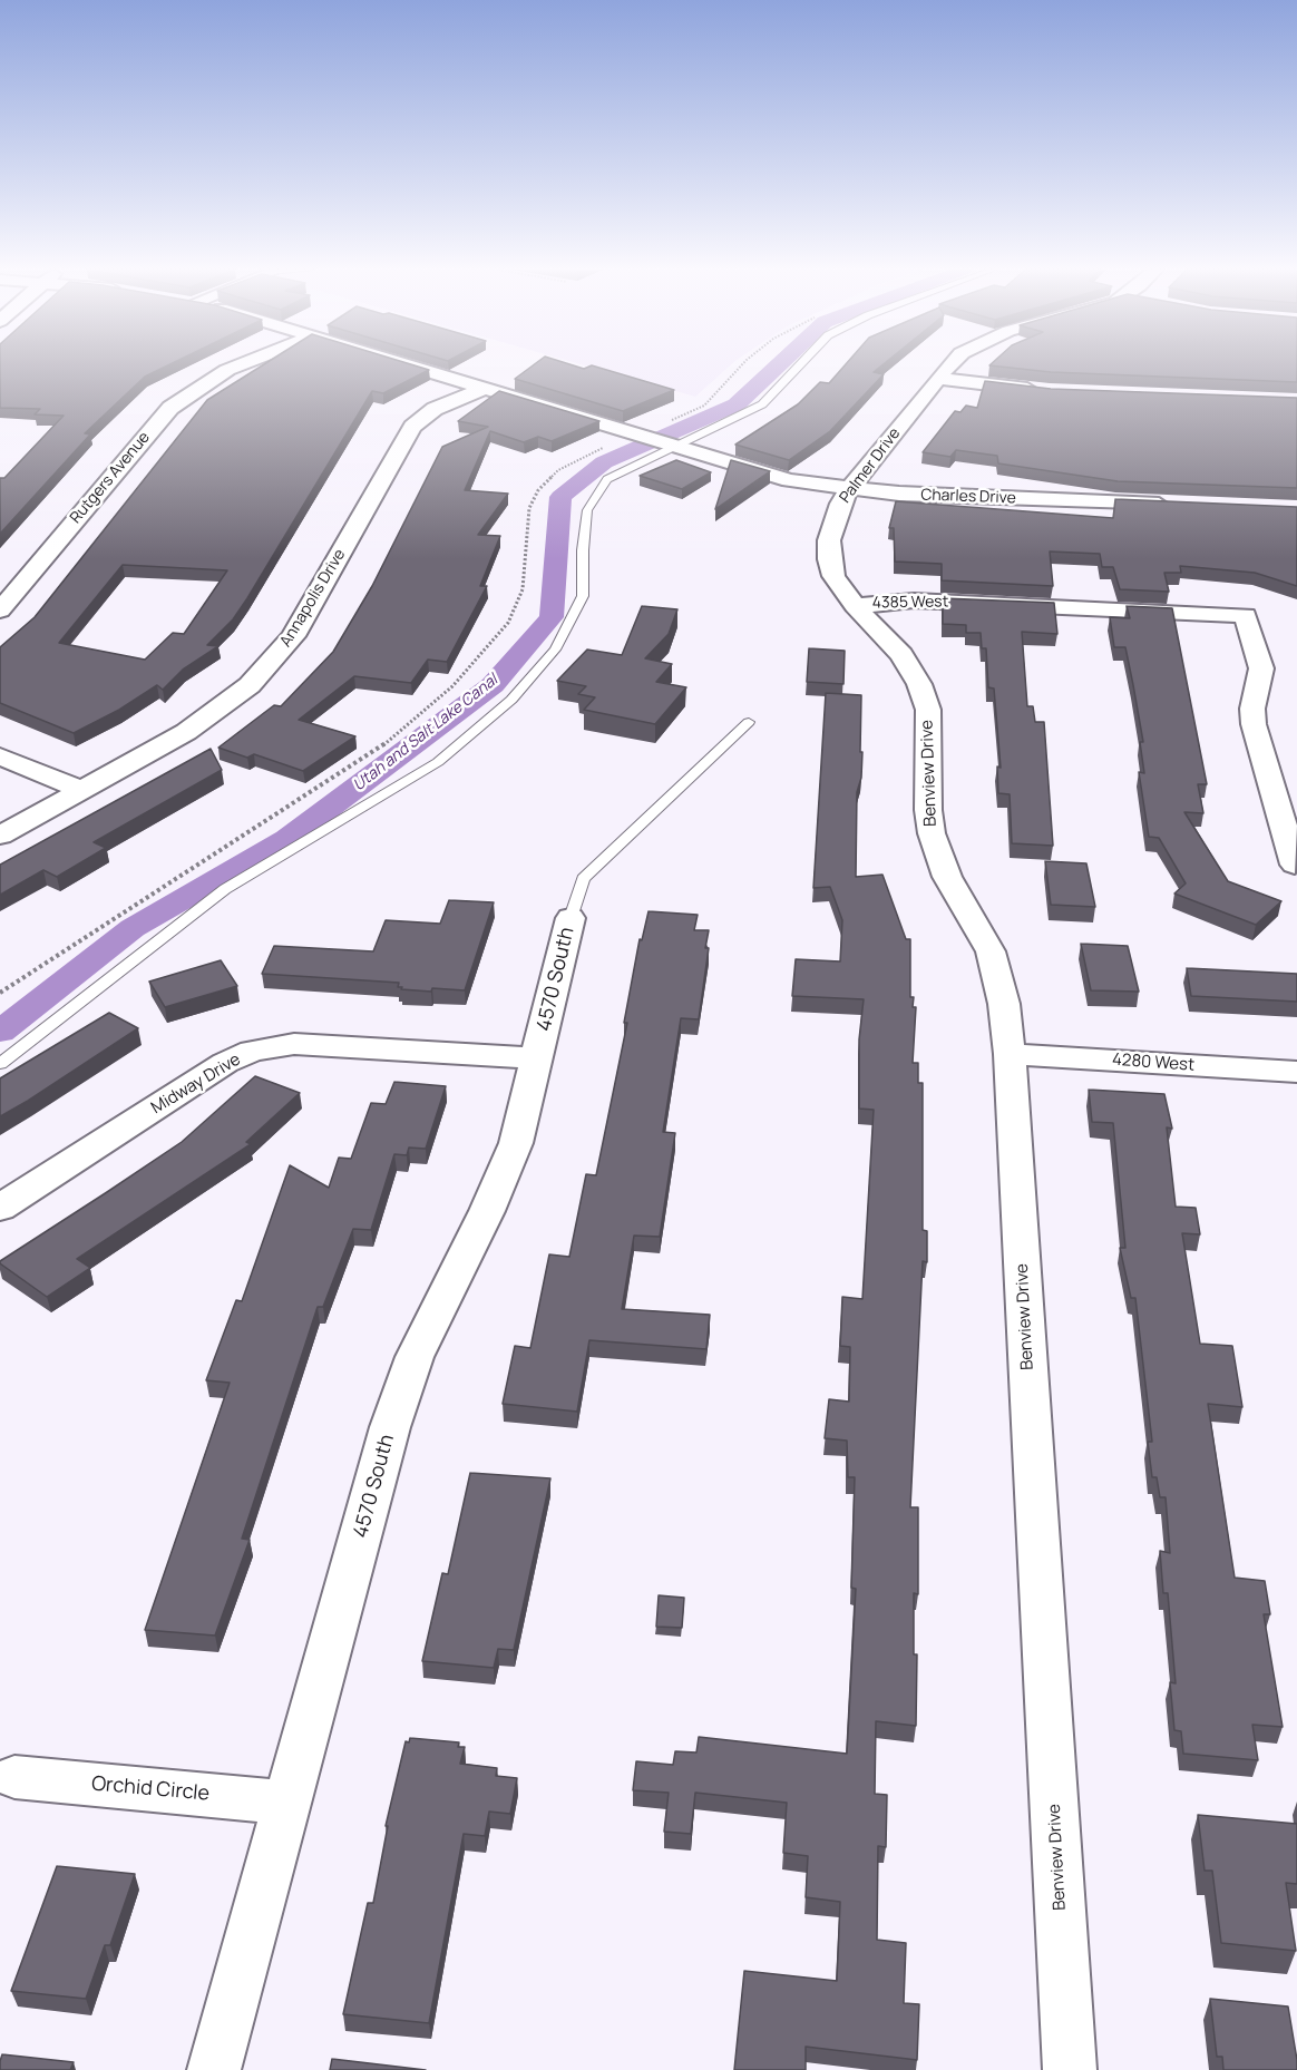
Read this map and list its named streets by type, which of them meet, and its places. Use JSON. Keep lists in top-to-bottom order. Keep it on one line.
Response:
{"streets":{"street":["Palmer Drive","Rutgers Avenue","Charles Drive","Annapolis Drive","4385 West","Benview Drive","4570 South","4280 West","Midway Drive","Orchid Circle"]},"crossings":[["Palmer Drive","Charles Drive"],["Palmer Drive","4385 West"],["Palmer Drive","Benview Drive"],["Charles Drive","Annapolis Drive"],["4385 West","Benview Drive"],["Benview Drive","4280 West"],["4570 South","Midway Drive"],["4570 South","Orchid Circle"]],"water":["Utah and Salt Lake Canal"]}
